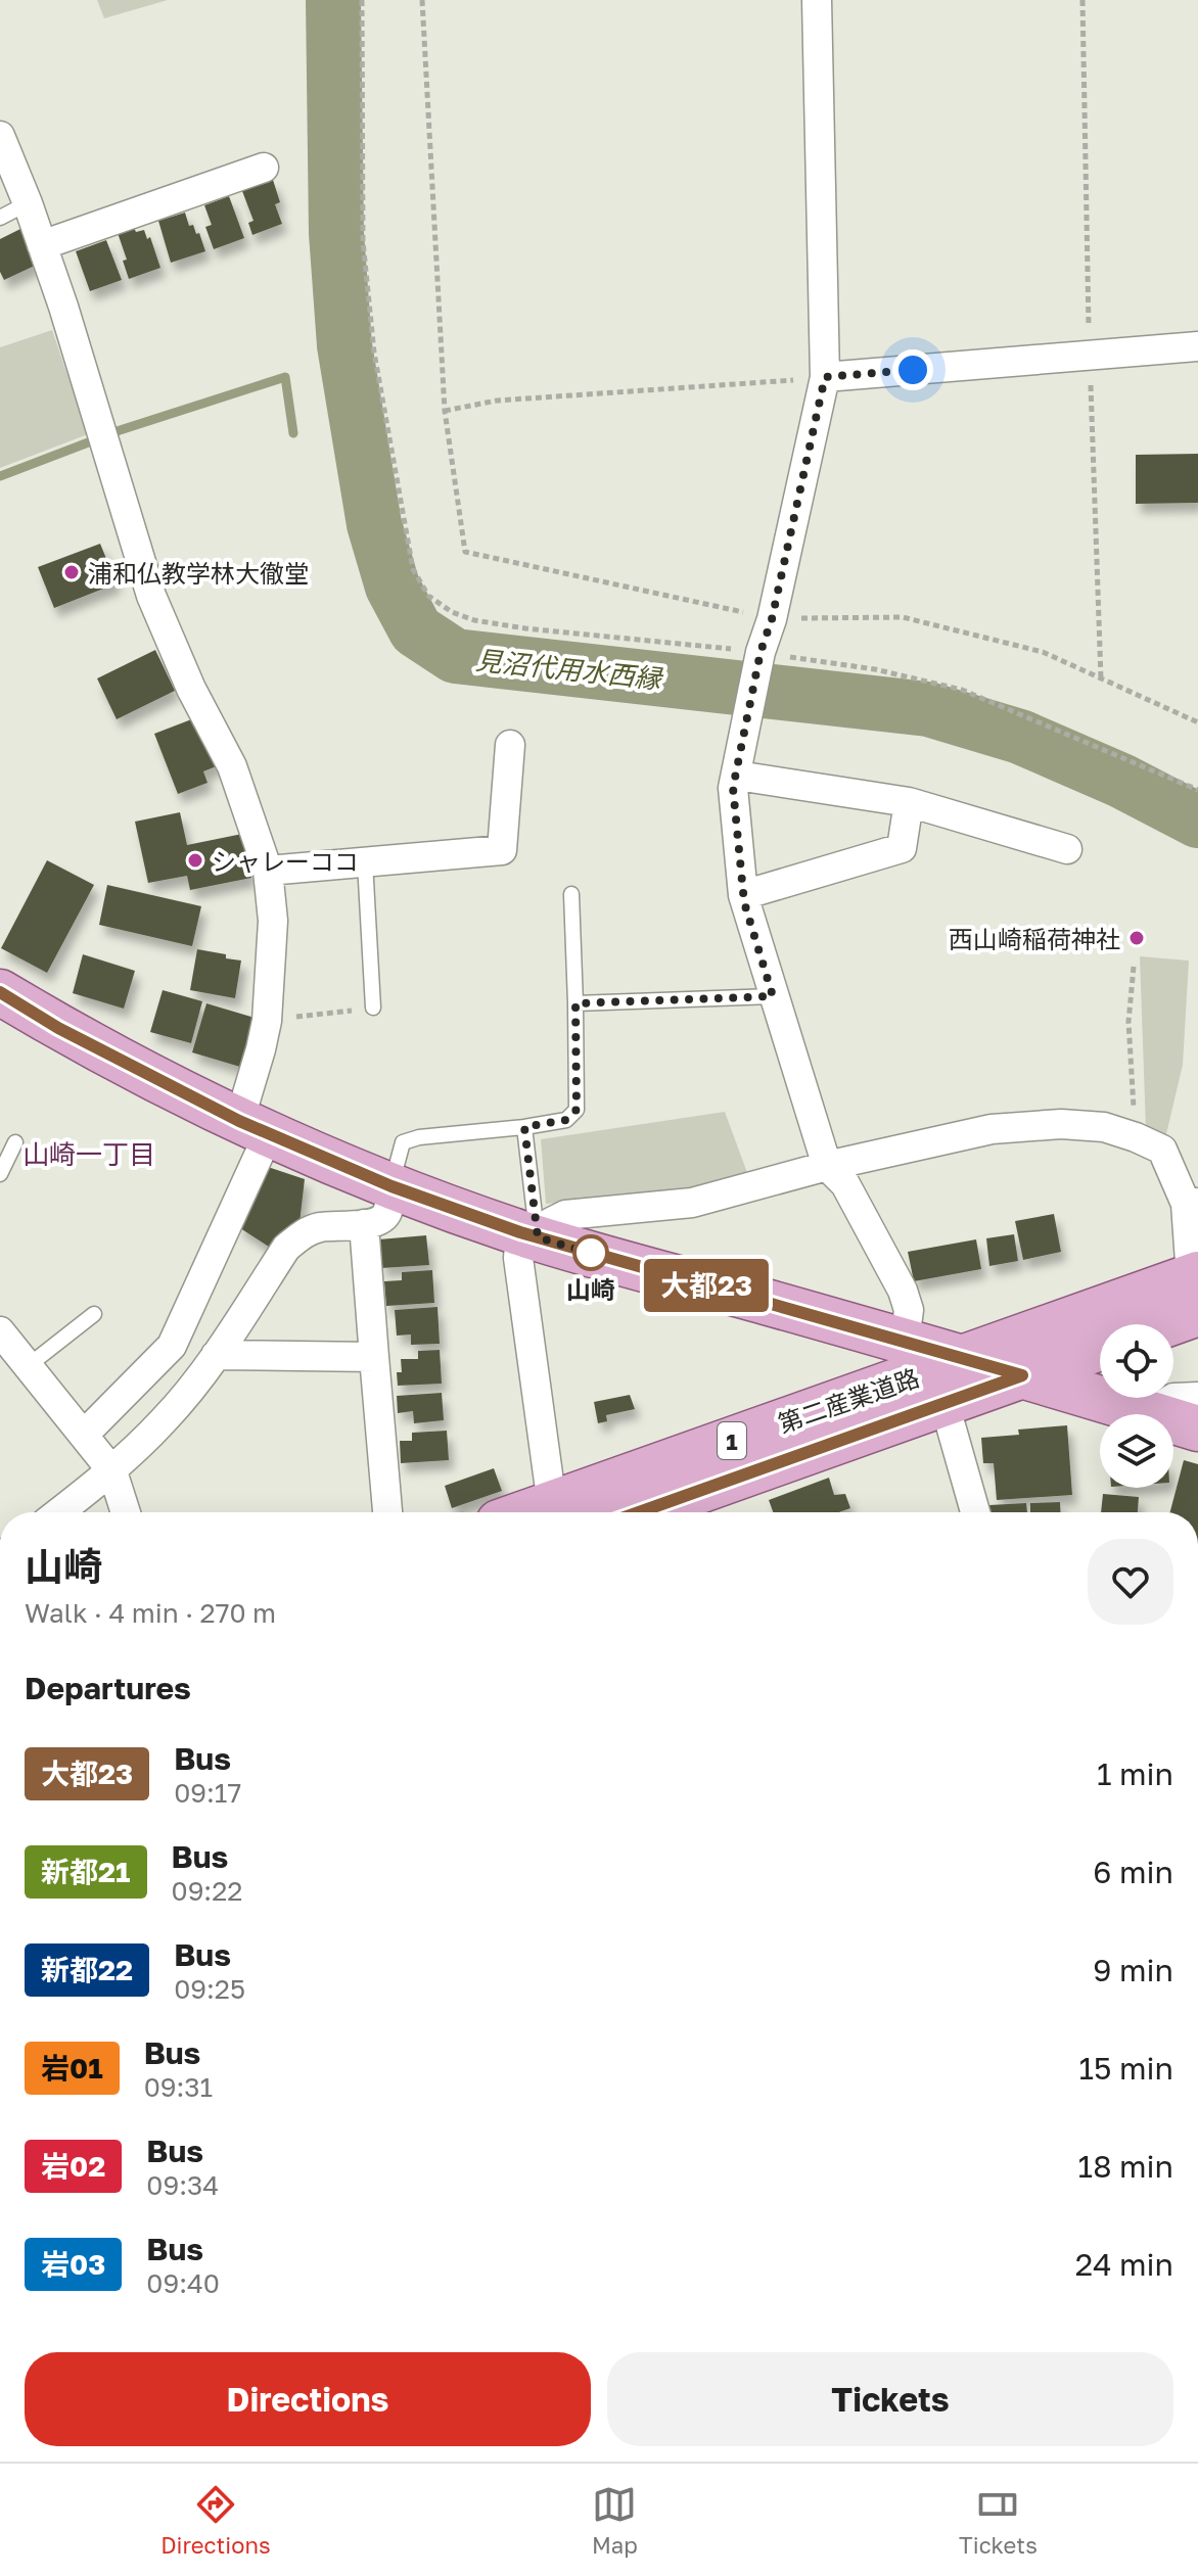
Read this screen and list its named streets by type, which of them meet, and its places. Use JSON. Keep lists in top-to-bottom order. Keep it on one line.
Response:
{"streets":{"main road":["第二産業道路","1"]},"districts":["山崎一丁目"],"water":["見沼代用水西縁"],"places":["浦和仏教学林大徹堂","シャレーココ","西山崎稲荷神社","山崎"],"lines":["bus line 大都23"],"page":{"on_map":"大都23","heading":[["山崎","Walk · 4 min · 270 m"],"Departures"],"list":[{"mark":"大都23","name":"Bus","note":"09:17","value":"1 min"},{"mark":"新都21","name":"Bus","note":"09:22","value":"6 min"},{"mark":"新都22","name":"Bus","note":"09:25","value":"9 min"},{"mark":"岩01","name":"Bus","note":"09:31","value":"15 min"},{"mark":"岩02","name":"Bus","note":"09:34","value":"18 min"},{"mark":"岩03","name":"Bus","note":"09:40","value":"24 min"}],"buttons":["Directions","Tickets"],"tabs":["Directions","Map","Tickets"]}}
